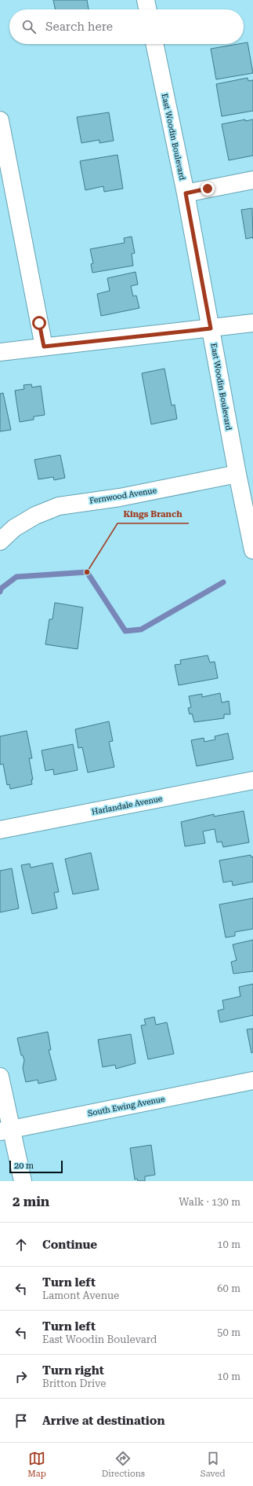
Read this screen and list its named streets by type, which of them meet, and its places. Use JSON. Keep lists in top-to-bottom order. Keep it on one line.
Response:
{"streets":{"street":["East Woodin Boulevard","Fernwood Avenue","Harlandale Avenue","South Ewing Avenue"]},"crossings":[["East Woodin Boulevard","Fernwood Avenue"]],"places":["Kings Branch"],"scale_bar":"20 m","page":{"search":"Search here","scale":"20 m","heading":["2 min","Walk · 130 m"],"list":[["Continue","10 m"],["Turn left","Lamont Avenue","60 m"],["Turn left","East Woodin Boulevard","50 m"],["Turn right","Britton Drive","10 m"],"Arrive at destination"],"nav":["Map","Directions","Saved"]}}
